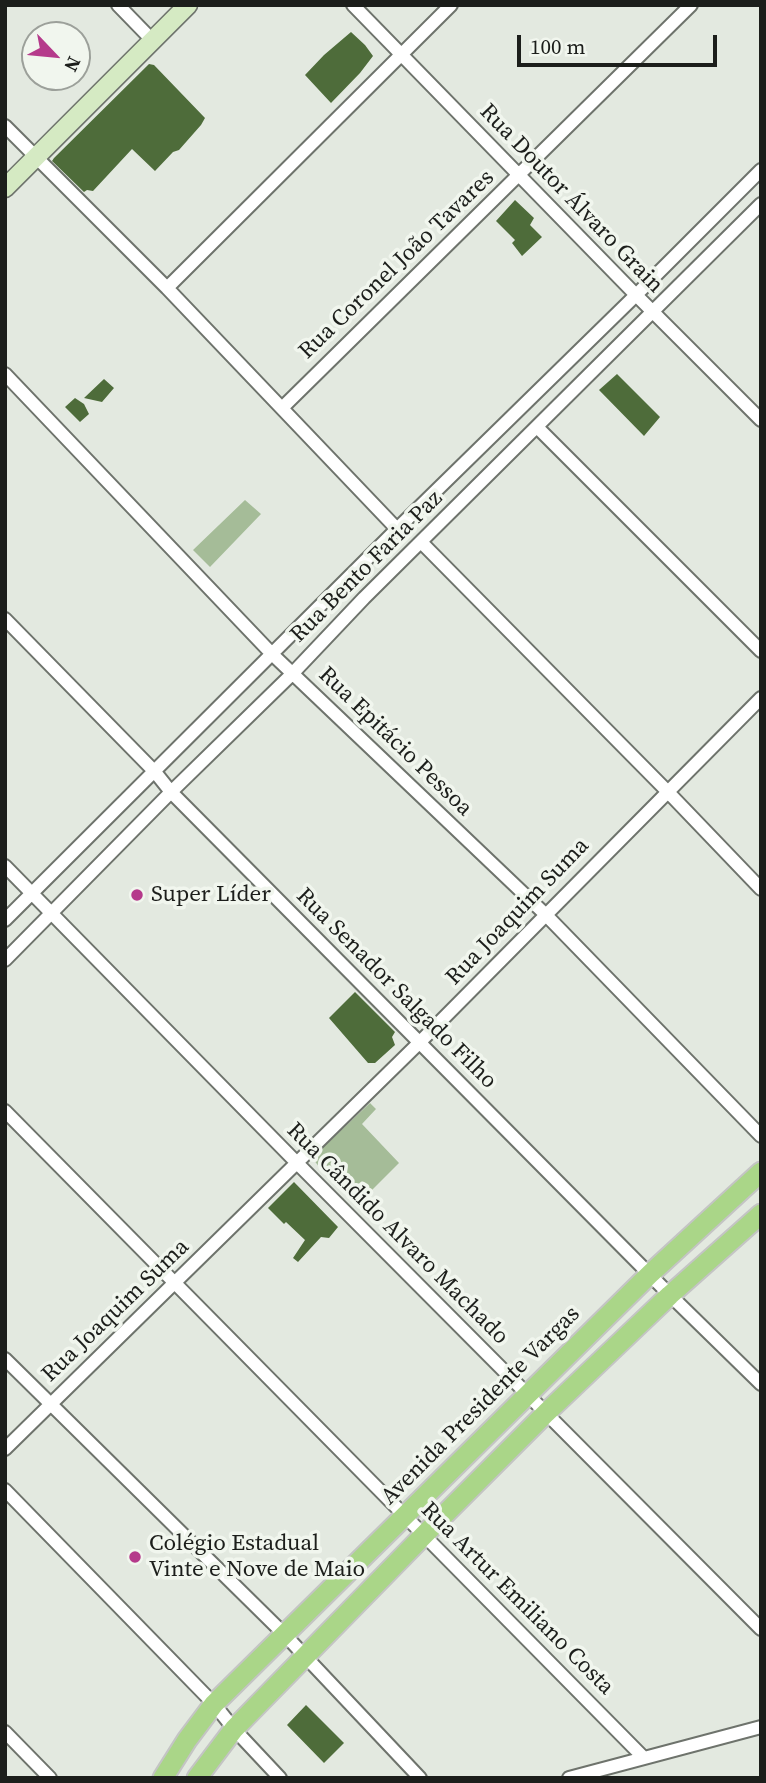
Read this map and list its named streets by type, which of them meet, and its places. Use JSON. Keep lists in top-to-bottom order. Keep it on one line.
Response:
{"streets":{"main road":["Avenida Presidente Vargas"],"street":["Rua Doutor Álvaro Grain","Rua Coronel João Tavares","Rua Bento Faria Paz","Rua Epitácio Pessoa","Rua Joaquim Suma","Rua Senador Salgado Filho","Rua Cândido Alvaro Machado","Rua Artur Emiliano Costa"]},"crossings":[["Rua Doutor Álvaro Grain","Rua Coronel João Tavares"],["Rua Doutor Álvaro Grain","Rua Bento Faria Paz"],["Rua Bento Faria Paz","Rua Epitácio Pessoa"],["Rua Bento Faria Paz","Rua Senador Salgado Filho"],["Rua Bento Faria Paz","Rua Cândido Alvaro Machado"],["Rua Epitácio Pessoa","Rua Joaquim Suma"],["Rua Joaquim Suma","Rua Senador Salgado Filho"],["Rua Joaquim Suma","Rua Cândido Alvaro Machado"],["Rua Joaquim Suma","Rua Artur Emiliano Costa"],["Rua Senador Salgado Filho","Avenida Presidente Vargas"],["Rua Cândido Alvaro Machado","Avenida Presidente Vargas"],["Avenida Presidente Vargas","Rua Artur Emiliano Costa"]],"places":["Super Líder","Colégio Estadual Vinte e Nove de Maio"],"scale_bar":"100 m","north":"bottom right"}
